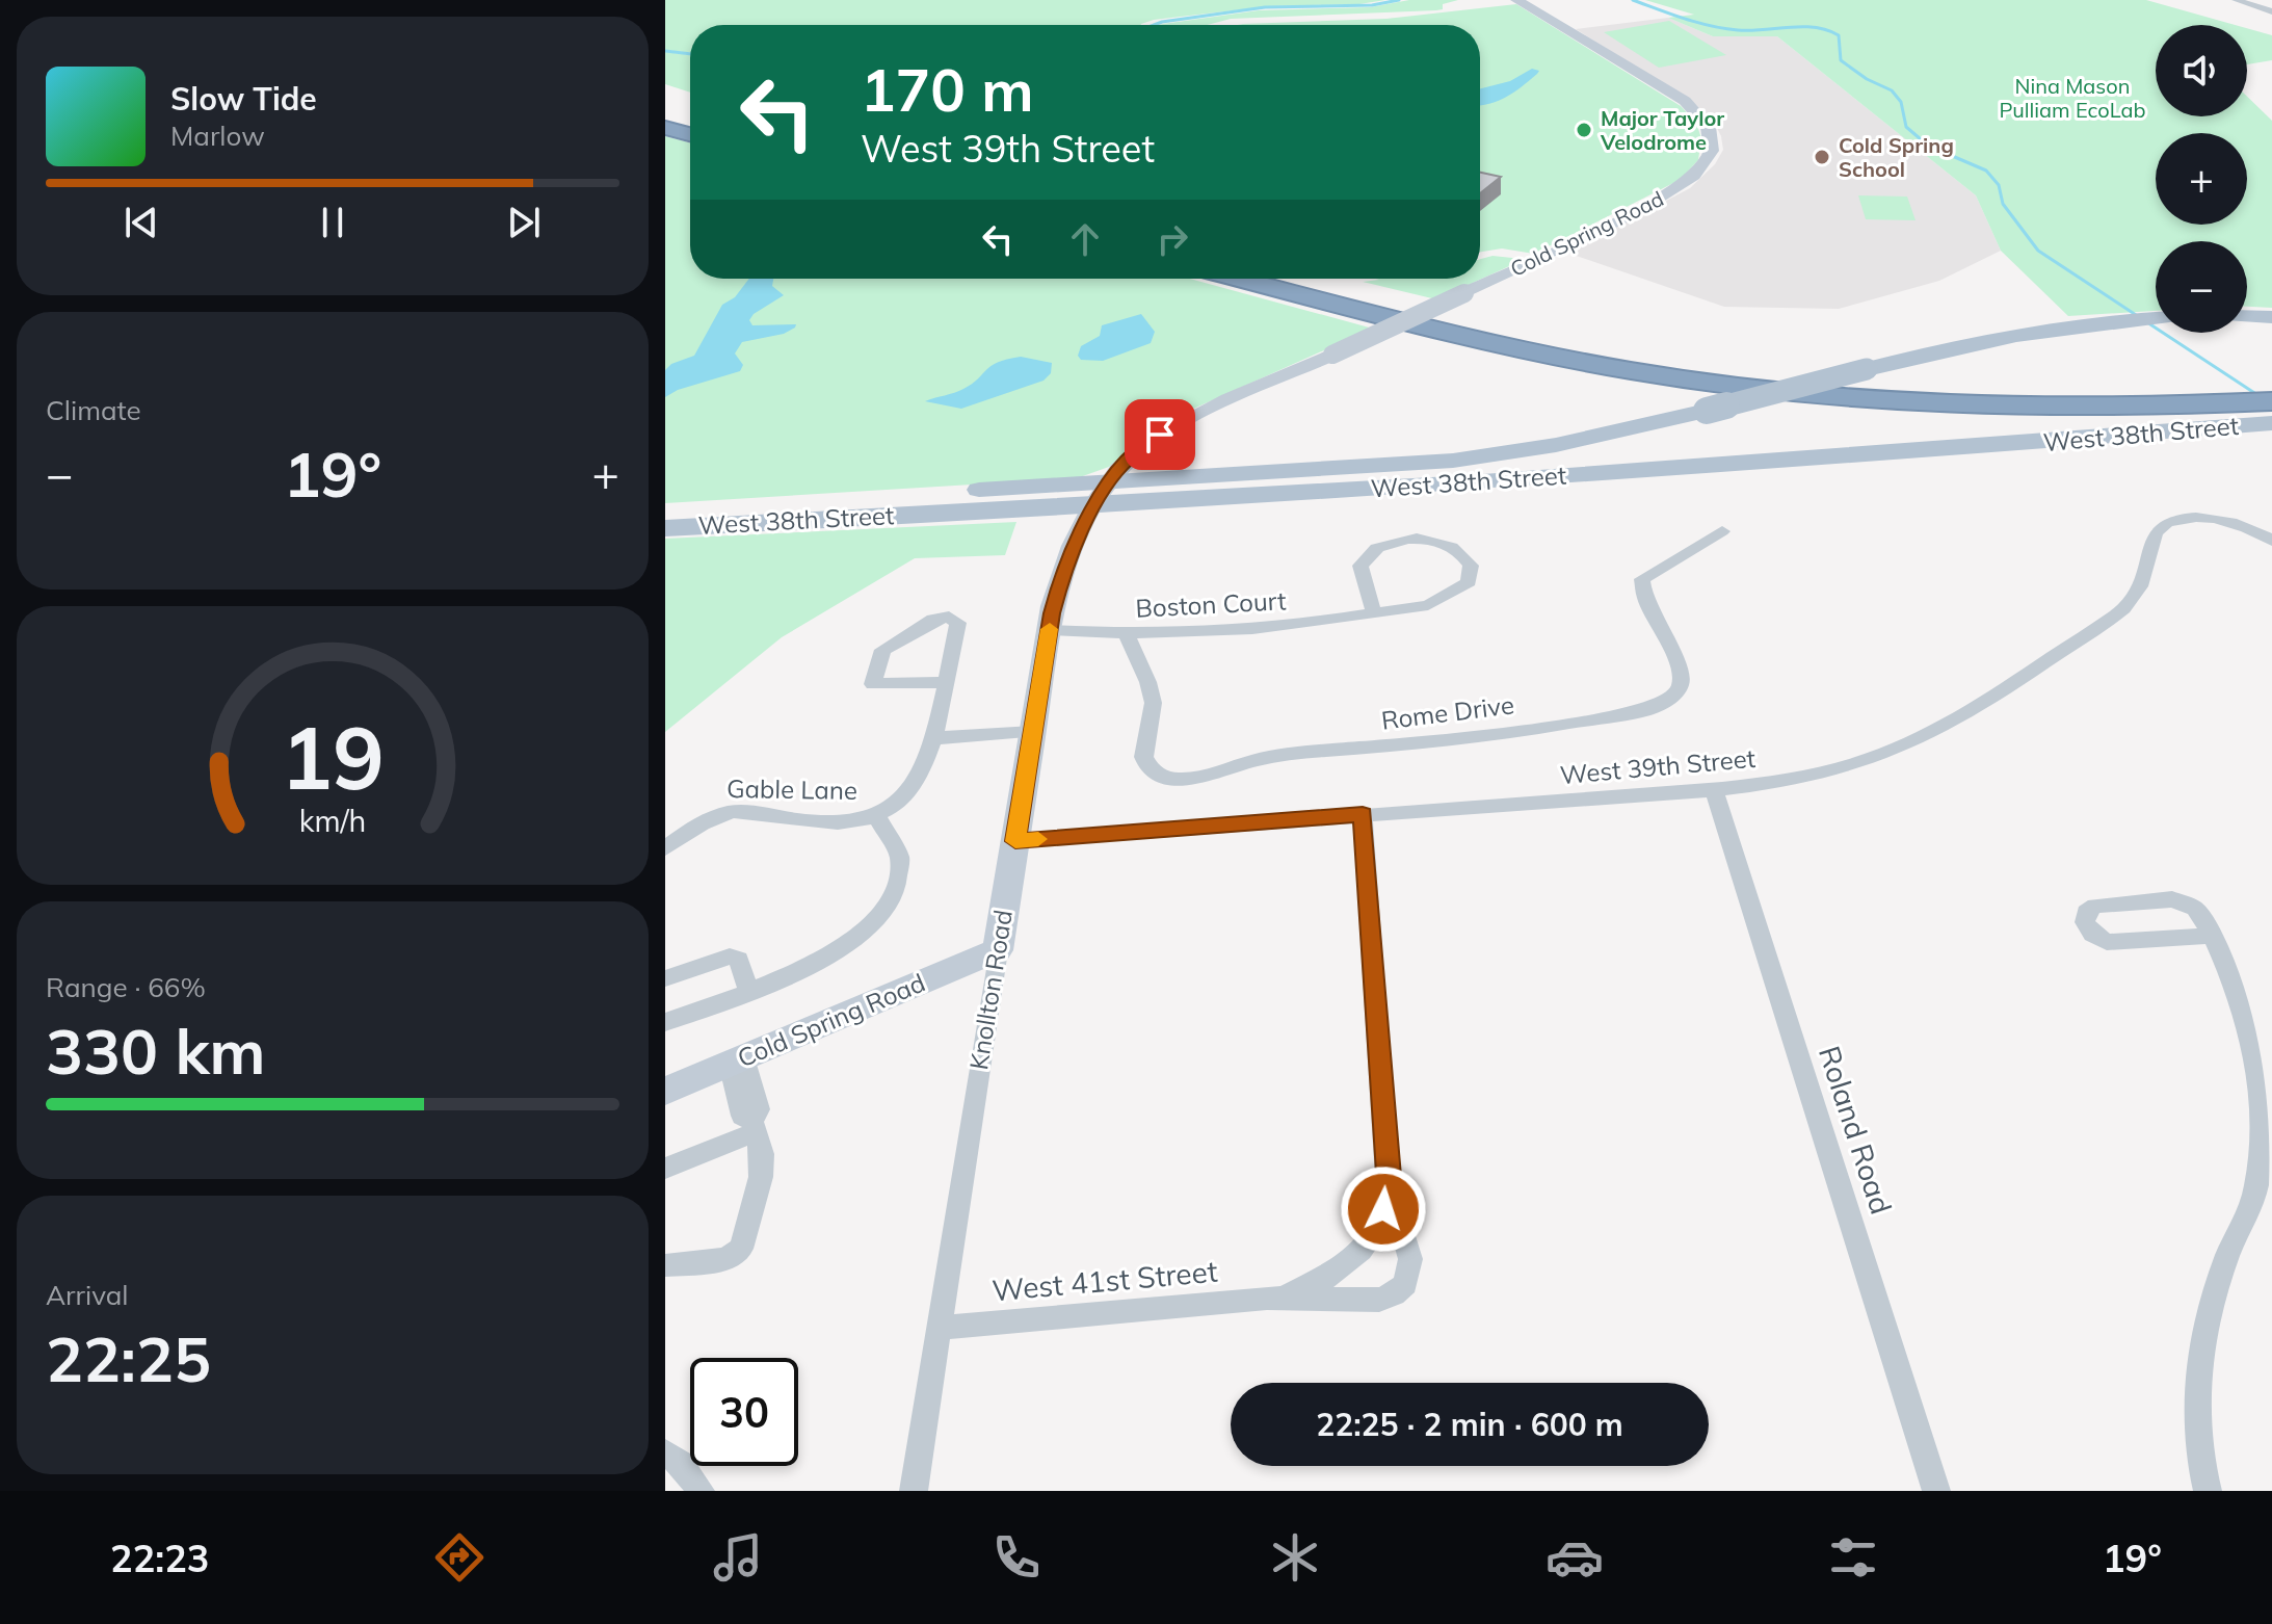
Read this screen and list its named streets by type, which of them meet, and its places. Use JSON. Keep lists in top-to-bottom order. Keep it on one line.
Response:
{"streets":{"main road":["West 38th Street"],"street":["Cold Spring Road","Boston Court","Rome Drive","West 39th Street","Gable Lane","Knollton Road","Roland Road","West 41st Street"]},"crossings":[["Cold Spring Road","West 38th Street"],["Cold Spring Road","Knollton Road"],["West 38th Street","Knollton Road"],["Boston Court","Rome Drive"],["Boston Court","Knollton Road"],["West 39th Street","Knollton Road"],["West 39th Street","Roland Road"],["Knollton Road","West 41st Street"]],"parks":["Nina Mason Pulliam EcoLab"],"places":["Major Taylor Velodrome","Cold Spring School"],"page":{"map_buttons":["+","−"],"turn":["170 m","West 39th Street"],"song":["Slow Tide","Marlow"],"tile":["Climate",["Range · 66%","330 km"],["Arrival","22:25"]],"heat":["−","19°","+"],"limit":"30","trip":"22:25 · 2 min · 600 m","tabs":["22:23","19°"],"gauge":["19","km/h"]}}
